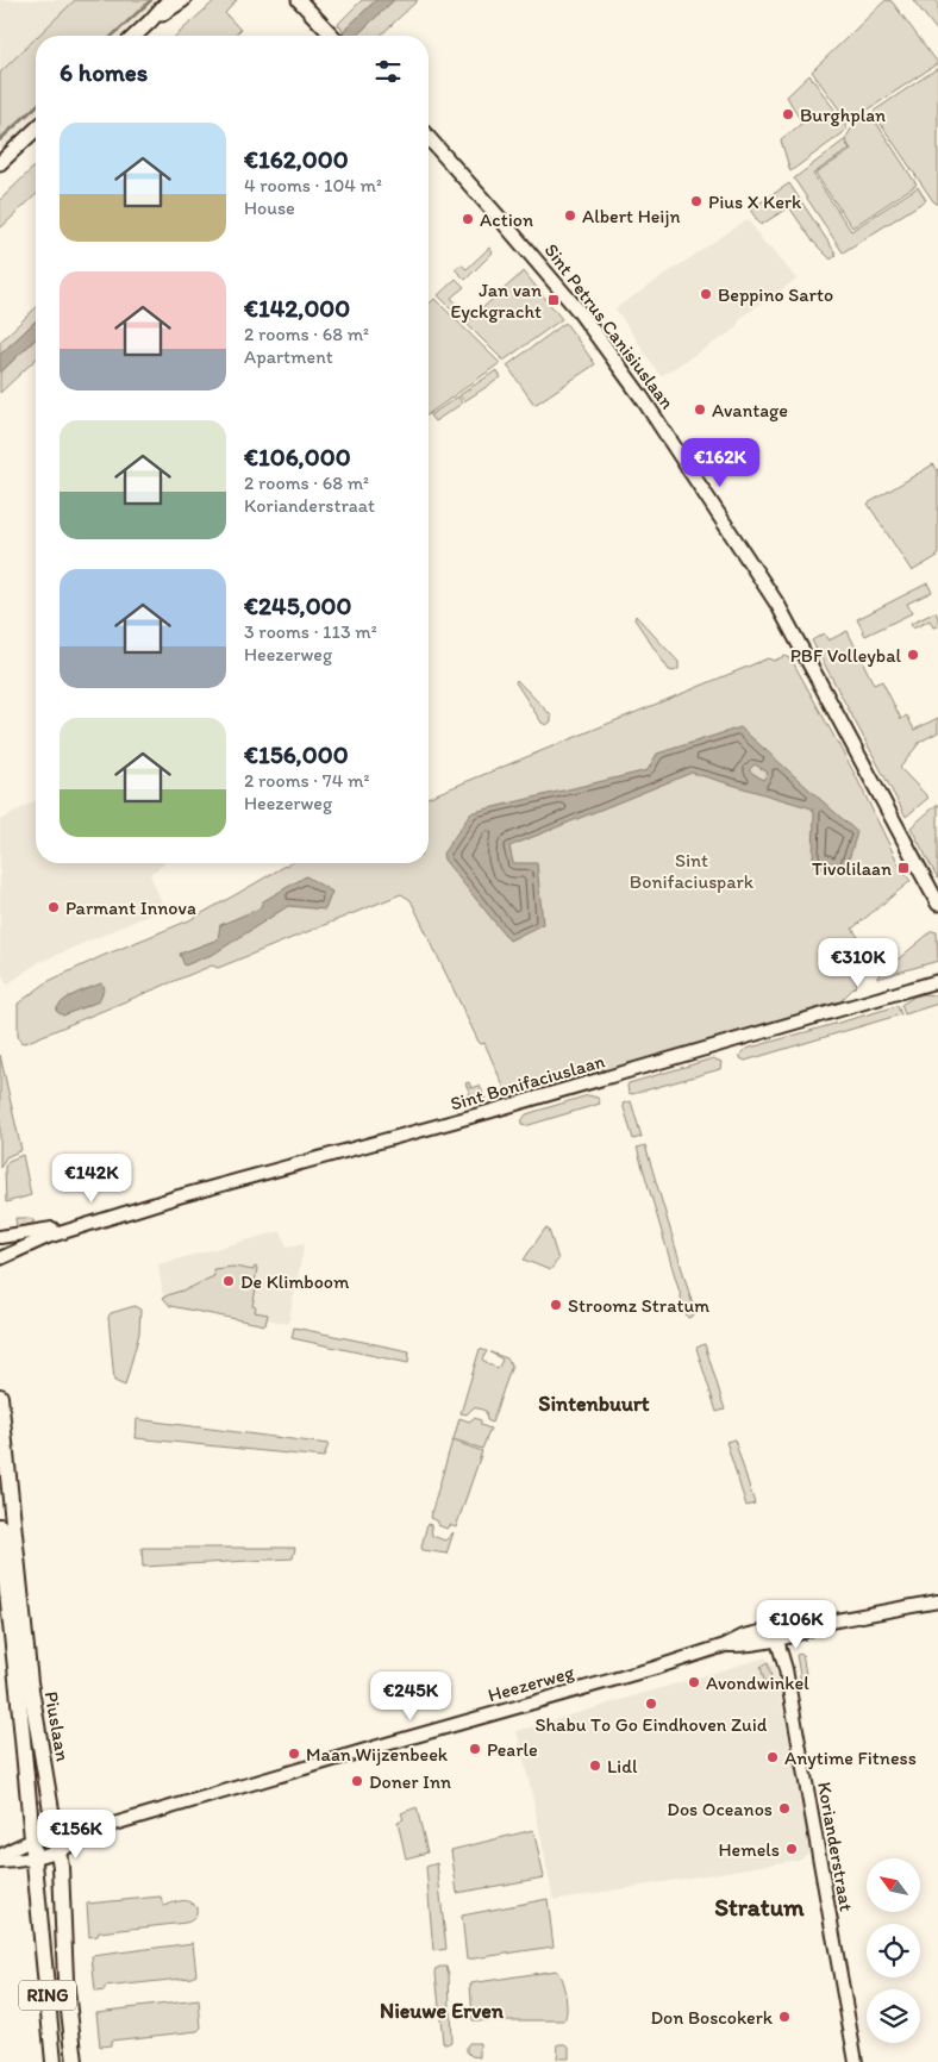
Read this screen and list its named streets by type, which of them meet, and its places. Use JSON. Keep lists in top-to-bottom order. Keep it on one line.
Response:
{"streets":{"main road":["Sint Petrus Canisiuslaan","Piuslaan","RING"],"street":["Sint Bonifaciuslaan","Heezerweg","Korianderstraat"]},"crossings":[["Heezerweg","Piuslaan"],["Heezerweg","Korianderstraat"]],"districts":["Sintenbuurt","Stratum","Nieuwe Erven"],"parks":["Sint Bonifaciuspark"],"places":{"other":["Burghplan","Pius X Kerk","Albert Heijn","Action","Beppino Sarto","Avantage","PBF Volleybal","Parmant Innova","De Klimboom","Stroomz Stratum","Avondwinkel","Shabu To Go Eindhoven Zuid","Pearle","Maan Wijzenbeek","Anytime Fitness","Lidl","Doner Inn","Dos Oceanos","Hemels","Don Boscokerk"],"transit":["Jan van Eyckgracht","Tivolilaan"]},"north":"top left","page":{"heading":"6 homes","list":[{"name":"€162,000","note":"4 rooms · 104 m² · House"},{"name":"€142,000","note":"2 rooms · 68 m² · Apartment"},{"name":"€106,000","note":"2 rooms · 68 m² · Korianderstraat"},{"name":"€245,000","note":"3 rooms · 113 m² · Heezerweg"},{"name":"€156,000","note":"2 rooms · 74 m² · Heezerweg"}],"price":["€162K","€310K","€142K","€106K","€245K","€156K"]}}
